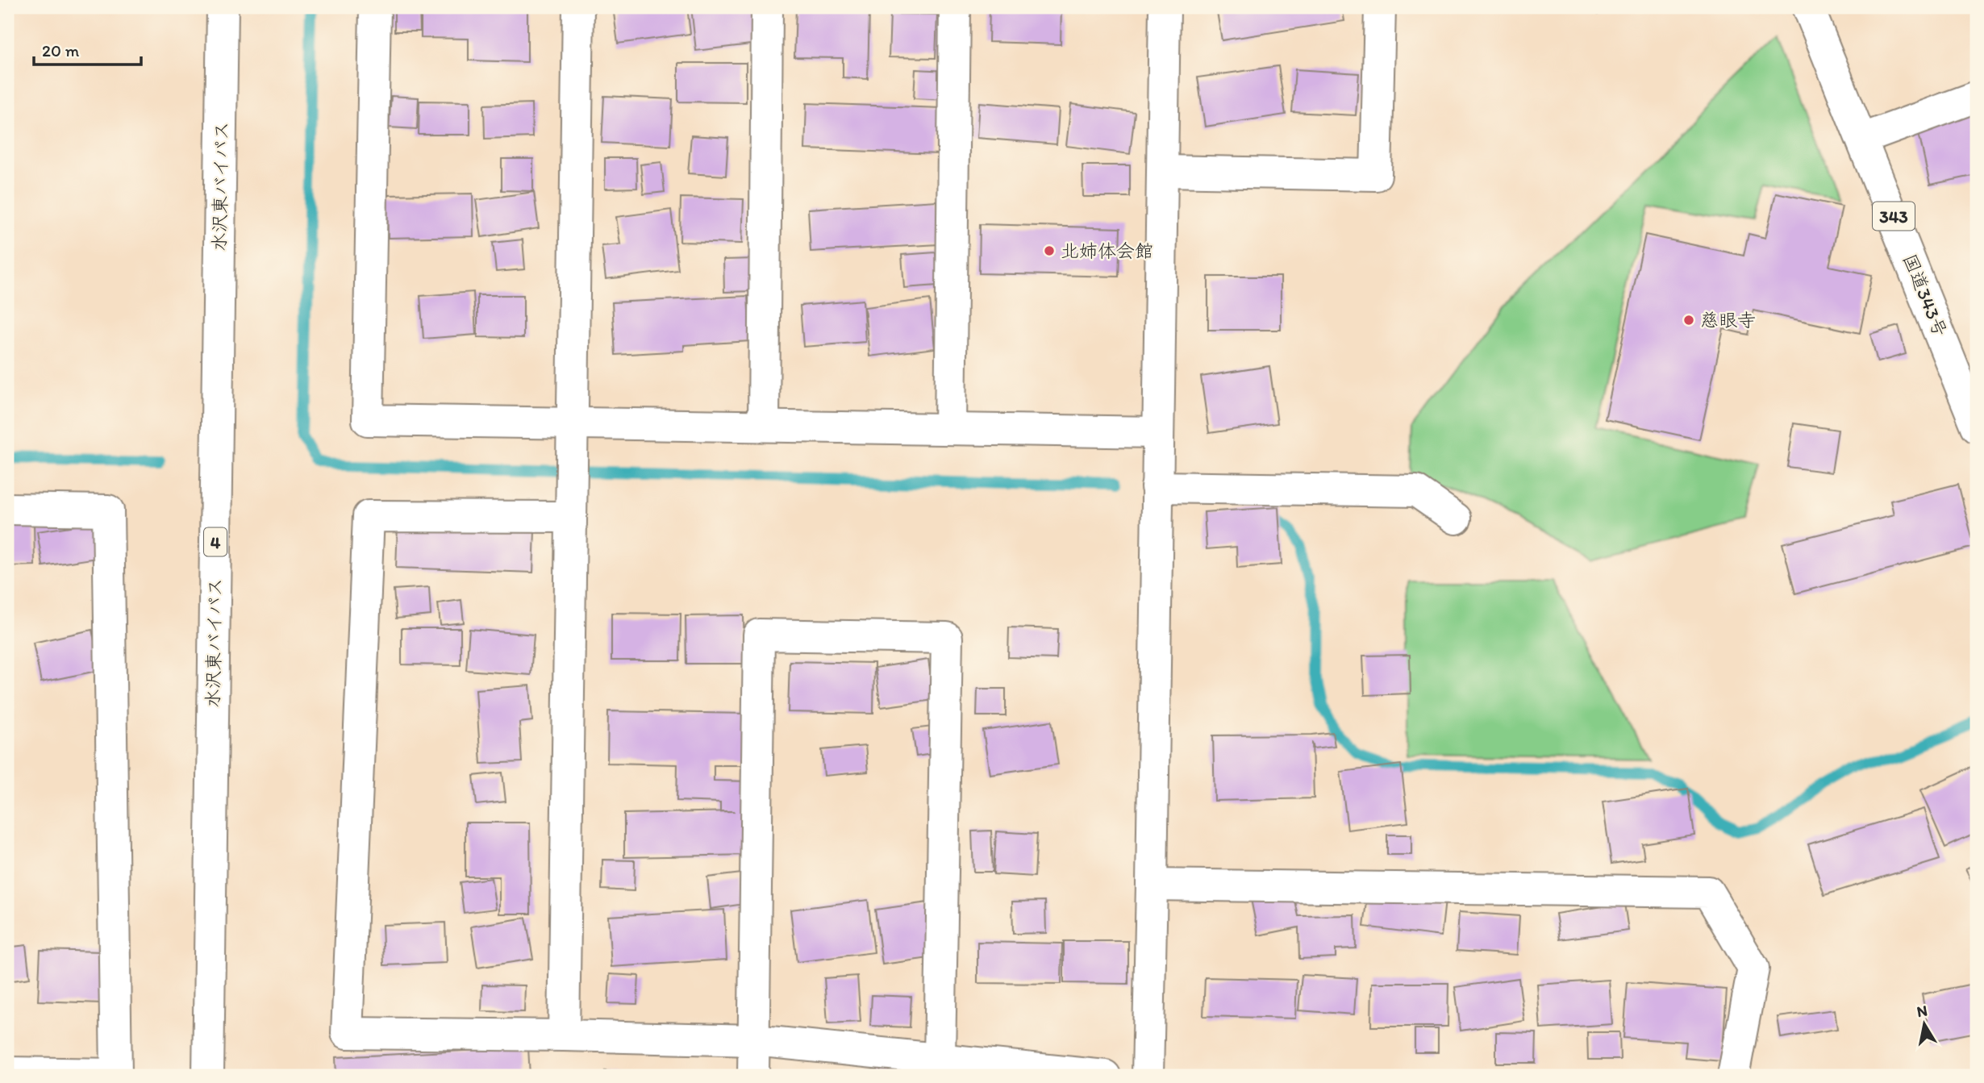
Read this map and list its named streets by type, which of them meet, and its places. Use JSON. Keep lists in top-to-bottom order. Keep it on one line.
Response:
{"streets":{"main road":["水沢東バイパス","343","国道343号","4"]},"places":["北姉体会館","慈眼寺"],"scale_bar":"20 m","north":"top"}
